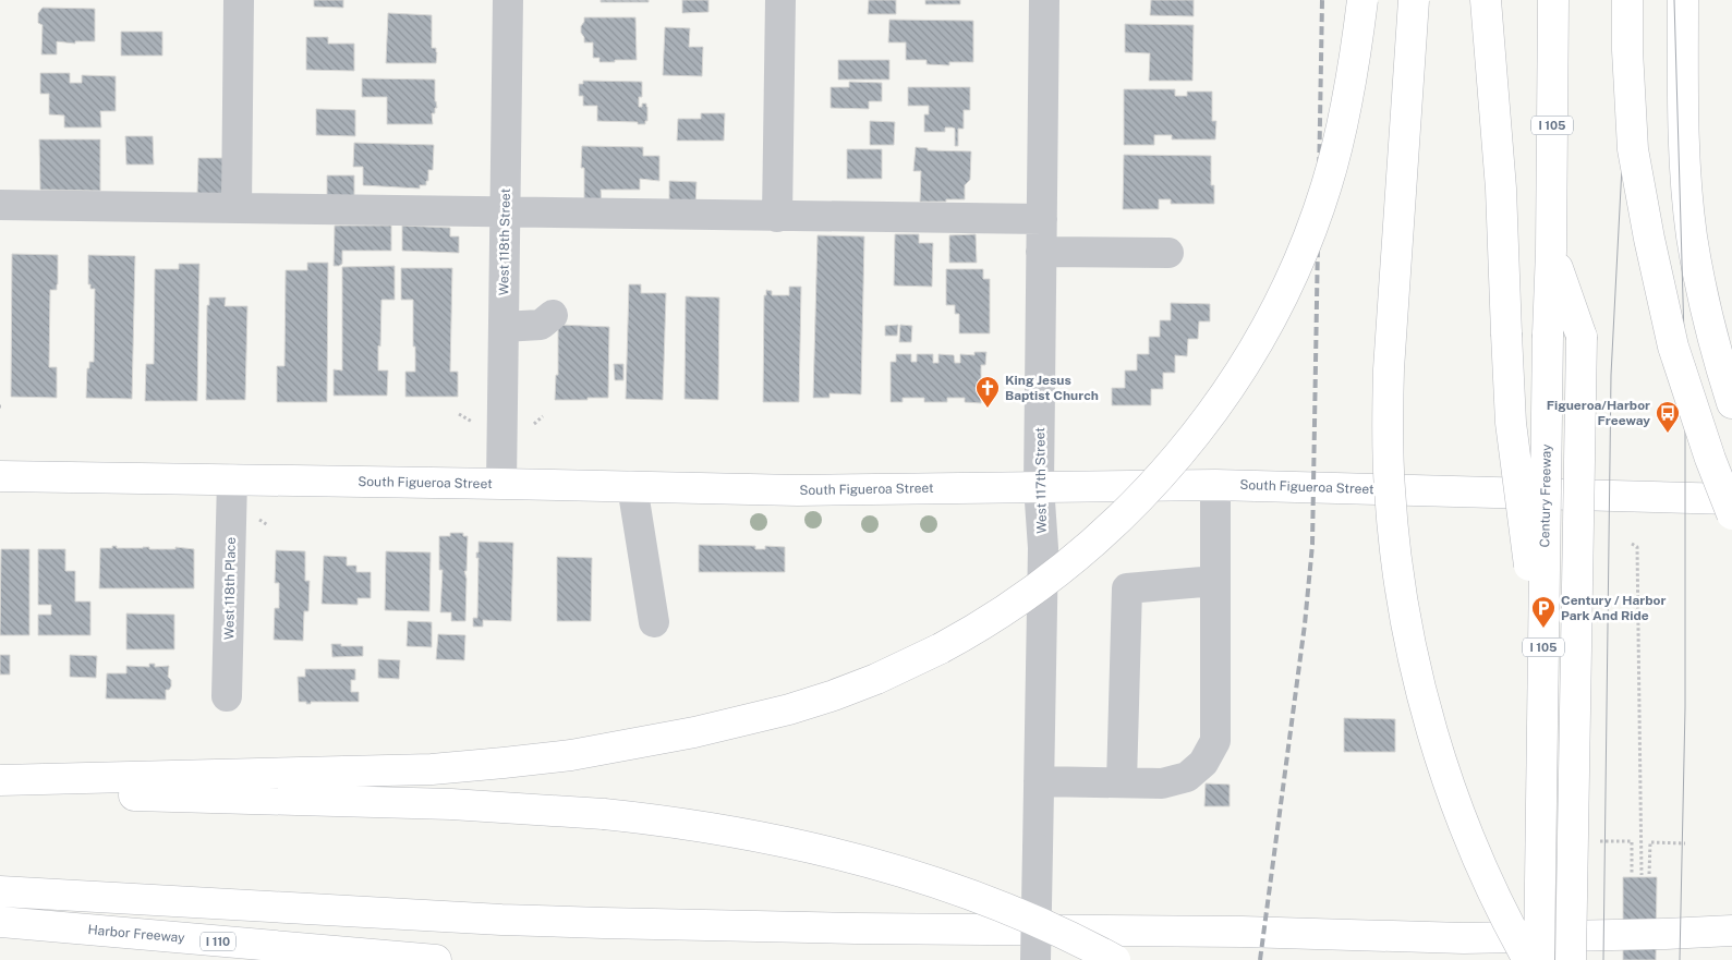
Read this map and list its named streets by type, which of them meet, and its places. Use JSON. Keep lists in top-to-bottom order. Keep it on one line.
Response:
{"streets":{"main road":["I 105","South Figueroa Street","Century Freeway","Harbor Freeway","I 110"],"street":["West 118th Street","West 117th Street","West 118th Place"]},"crossings":[["West 118th Street","South Figueroa Street"],["West 117th Street","South Figueroa Street"],["South Figueroa Street","West 118th Place"]],"places":{"church":["King Jesus Baptist Church"],"bus stop":["Figueroa/Harbor Freeway"],"parking":["Century / Harbor Park And Ride"]}}
